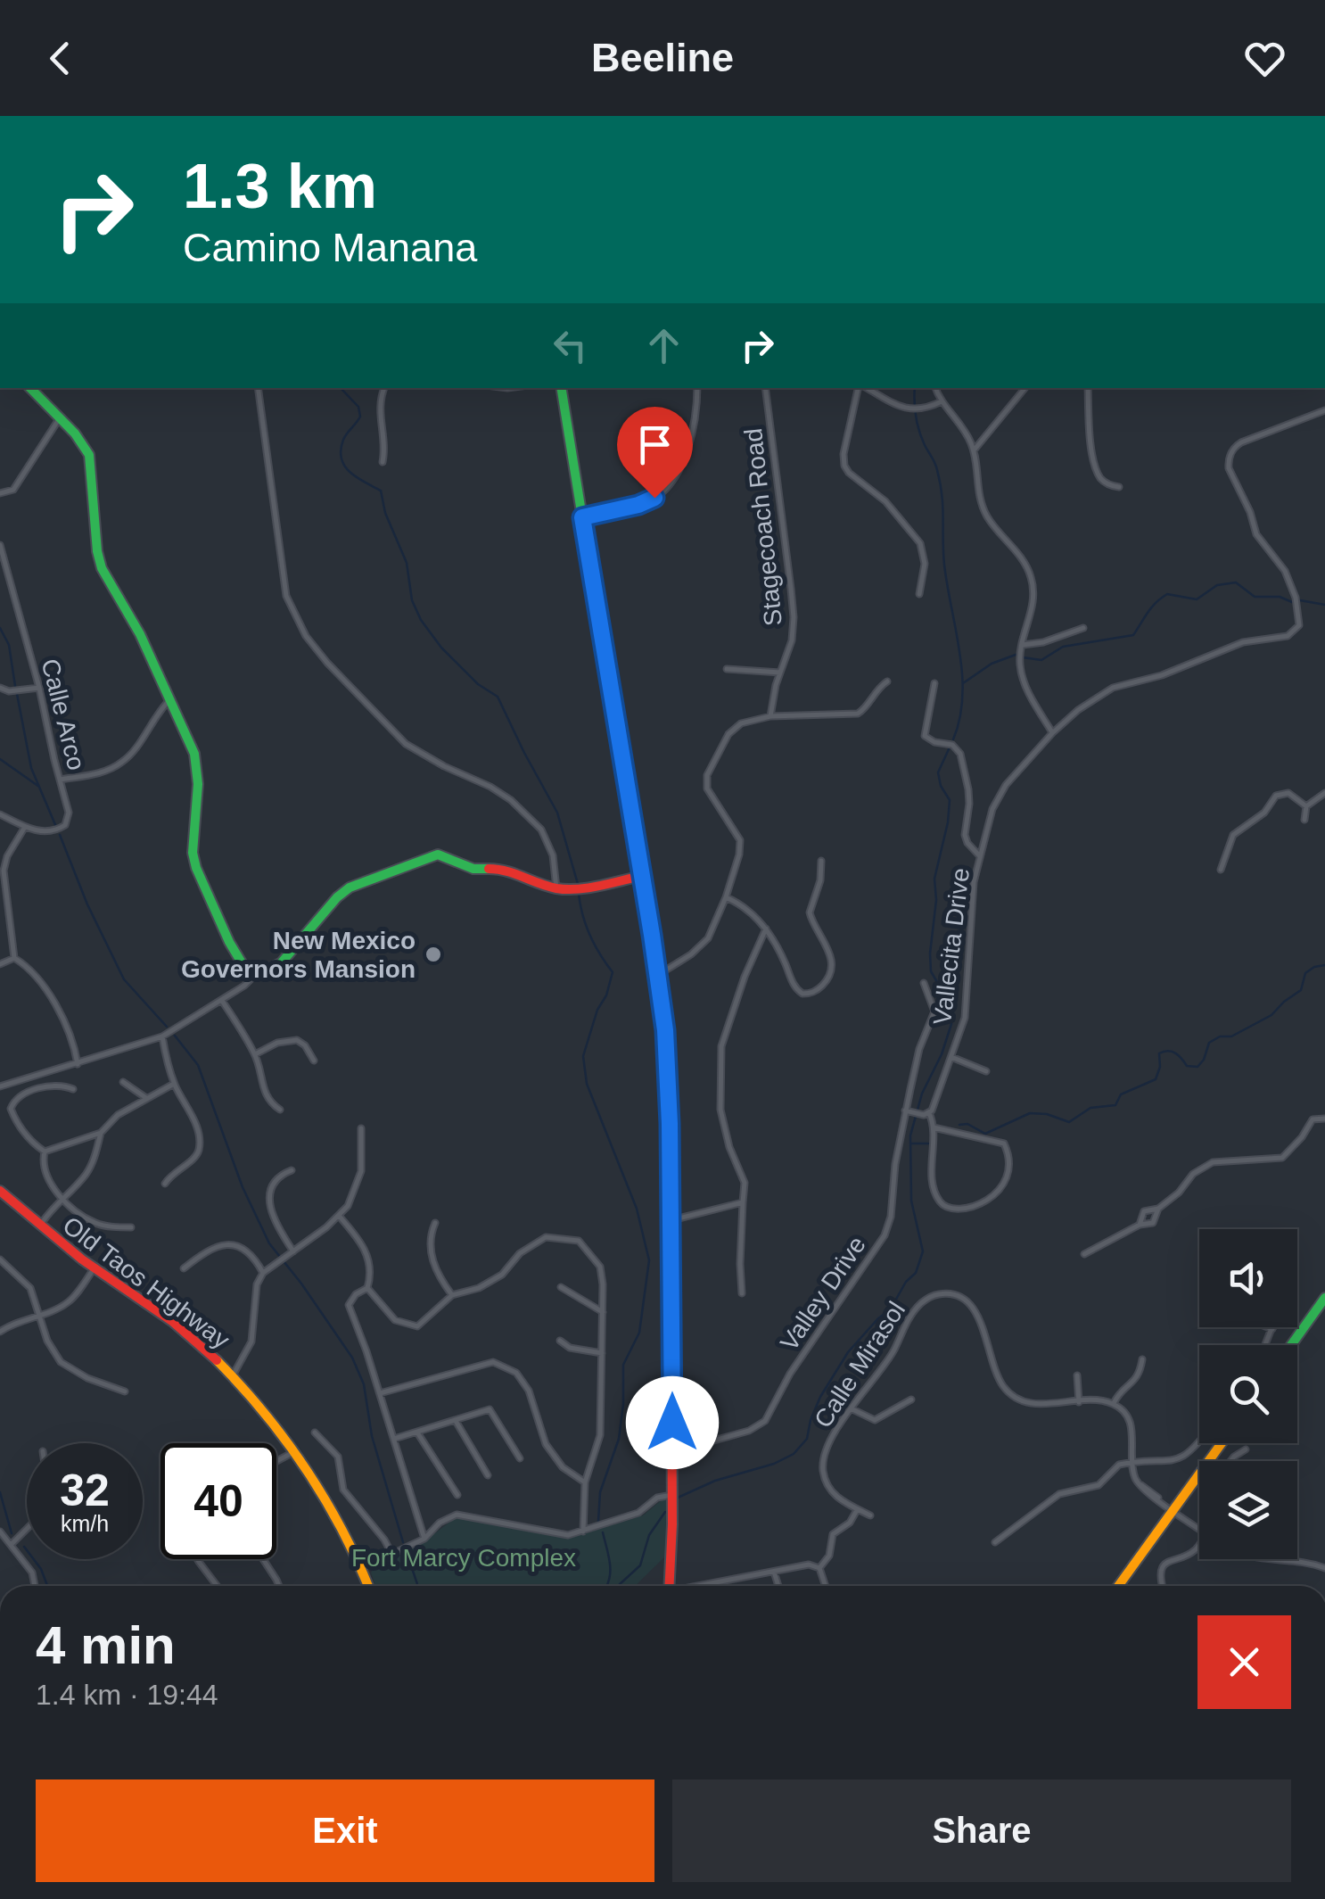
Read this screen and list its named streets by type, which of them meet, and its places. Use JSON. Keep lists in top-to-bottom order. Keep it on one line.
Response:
{"streets":{"street":["Stagecoach Road","Calle Arco","Vallecita Drive","Old Taos Highway","Valley Drive","Calle Mirasol"]},"parks":["Fort Marcy Complex"],"places":["New Mexico Governors Mansion"],"page":{"header":"Beeline","turn":["1.3 km","Camino Manana"],"speed":"32 km/h","limit":"40","heading":["4 min","1.4 km · 19:44"],"buttons":["Exit","Share"]}}
